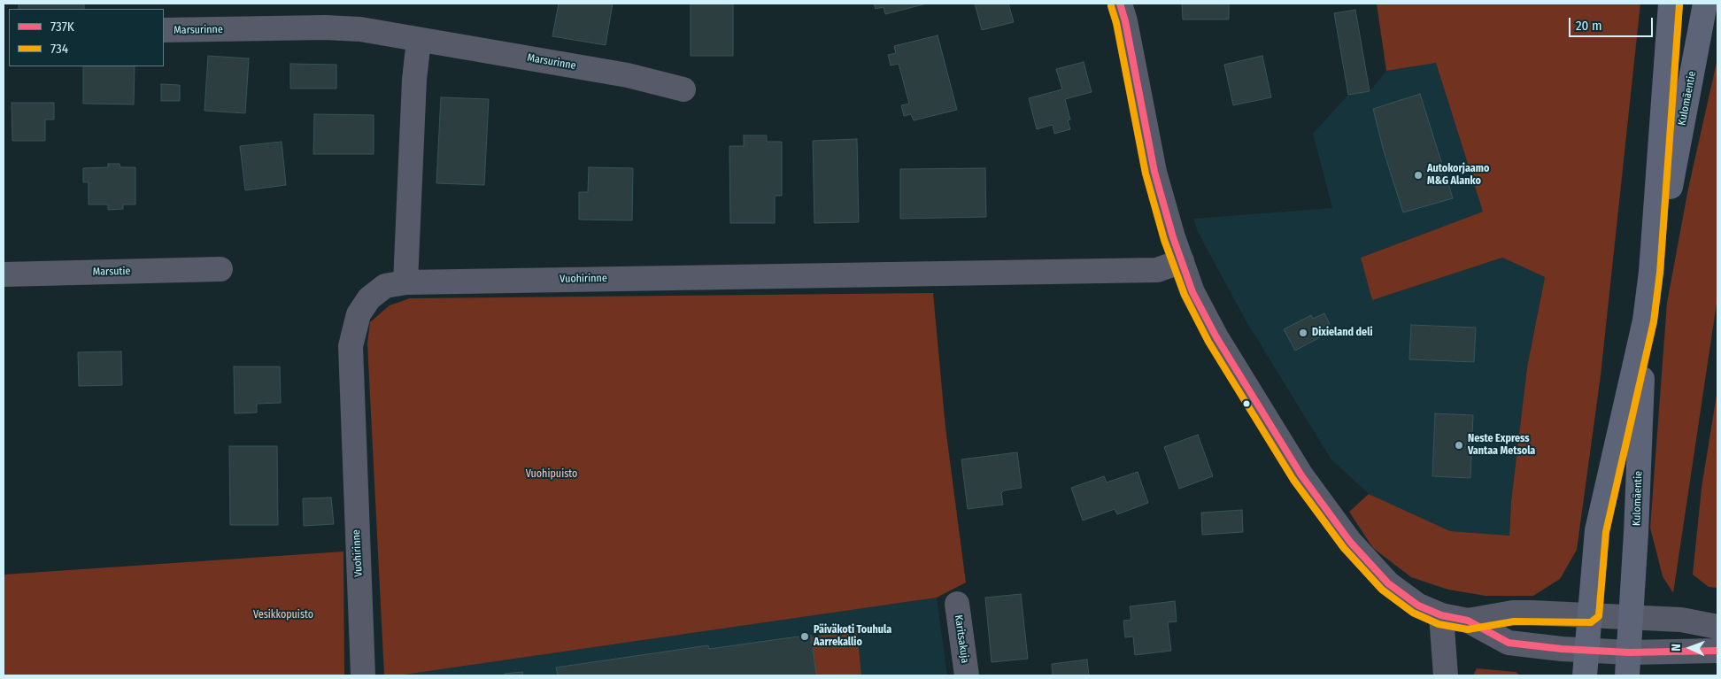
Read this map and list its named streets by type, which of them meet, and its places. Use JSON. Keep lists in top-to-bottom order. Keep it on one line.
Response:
{"streets":{"main road":["Kulomäentie"],"street":["Marsurinne","Marsutie","Vuohirinne","Karitsakuja"]},"parks":["Vuohipuisto","Vesikkopuisto"],"places":["Autokorjaamo M&G Alanko","Dixieland deli","Neste Express Vantaa Metsola","Päiväkoti Touhula Aarrekallio"],"lines":["transit line 737K","transit line 734"],"legend":["737K","734"],"scale_bar":"20 m","north":"left"}
